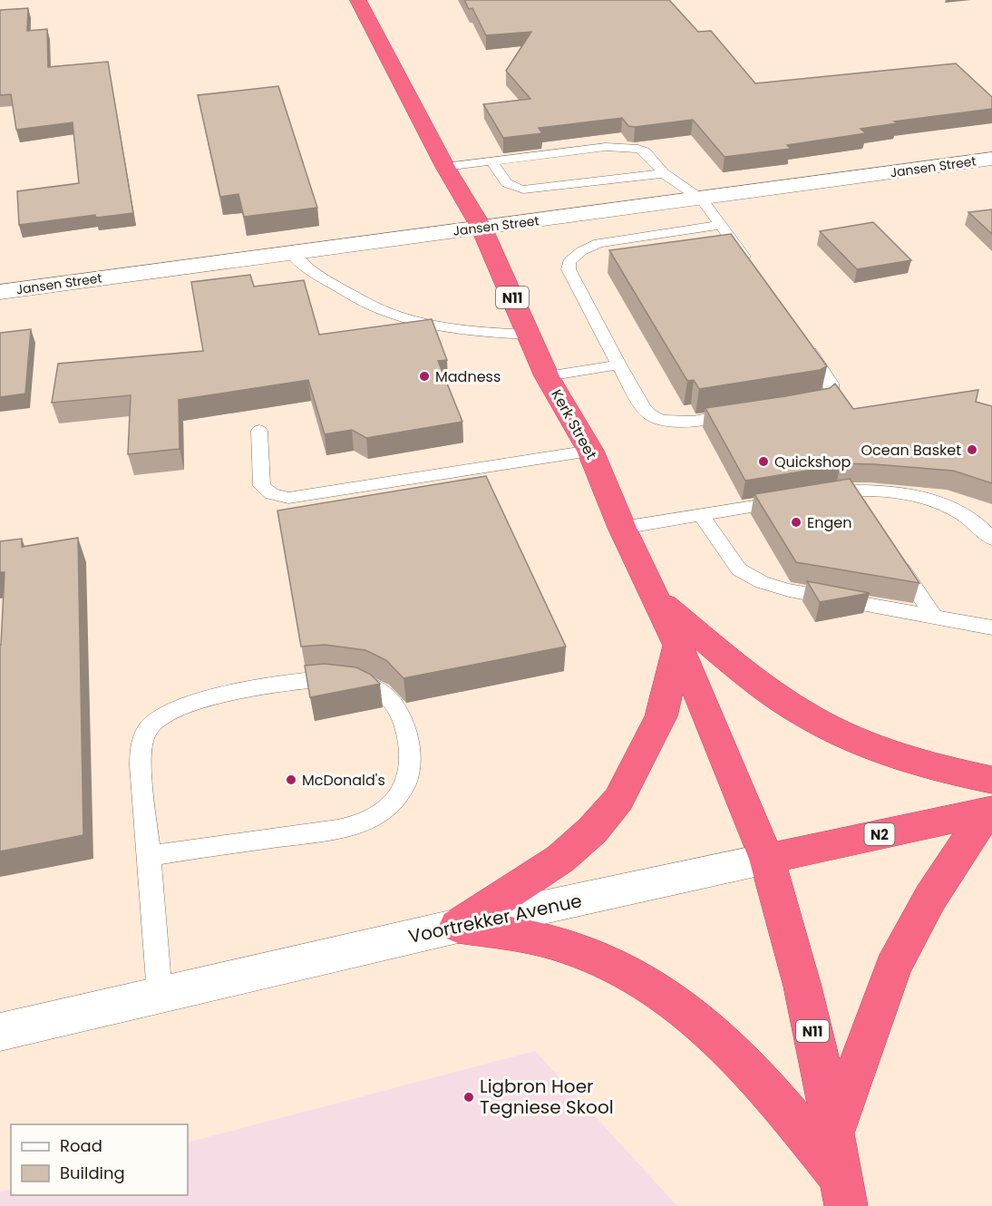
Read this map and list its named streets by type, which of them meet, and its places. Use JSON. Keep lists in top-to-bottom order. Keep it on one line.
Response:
{"streets":{"highway":["N11","Kerk Street","N2","Voortrekker Avenue"],"street":["Jansen Street"]},"crossings":[["Jansen Street","Kerk Street"],["N11","Kerk Street"],["N11","Voortrekker Avenue"],["Kerk Street","Voortrekker Avenue"]],"places":["Madness","Ocean Basket","Quickshop","Engen","McDonald's","Ligbron Hoer Tegniese Skool"],"legend":["Road","Building"]}
